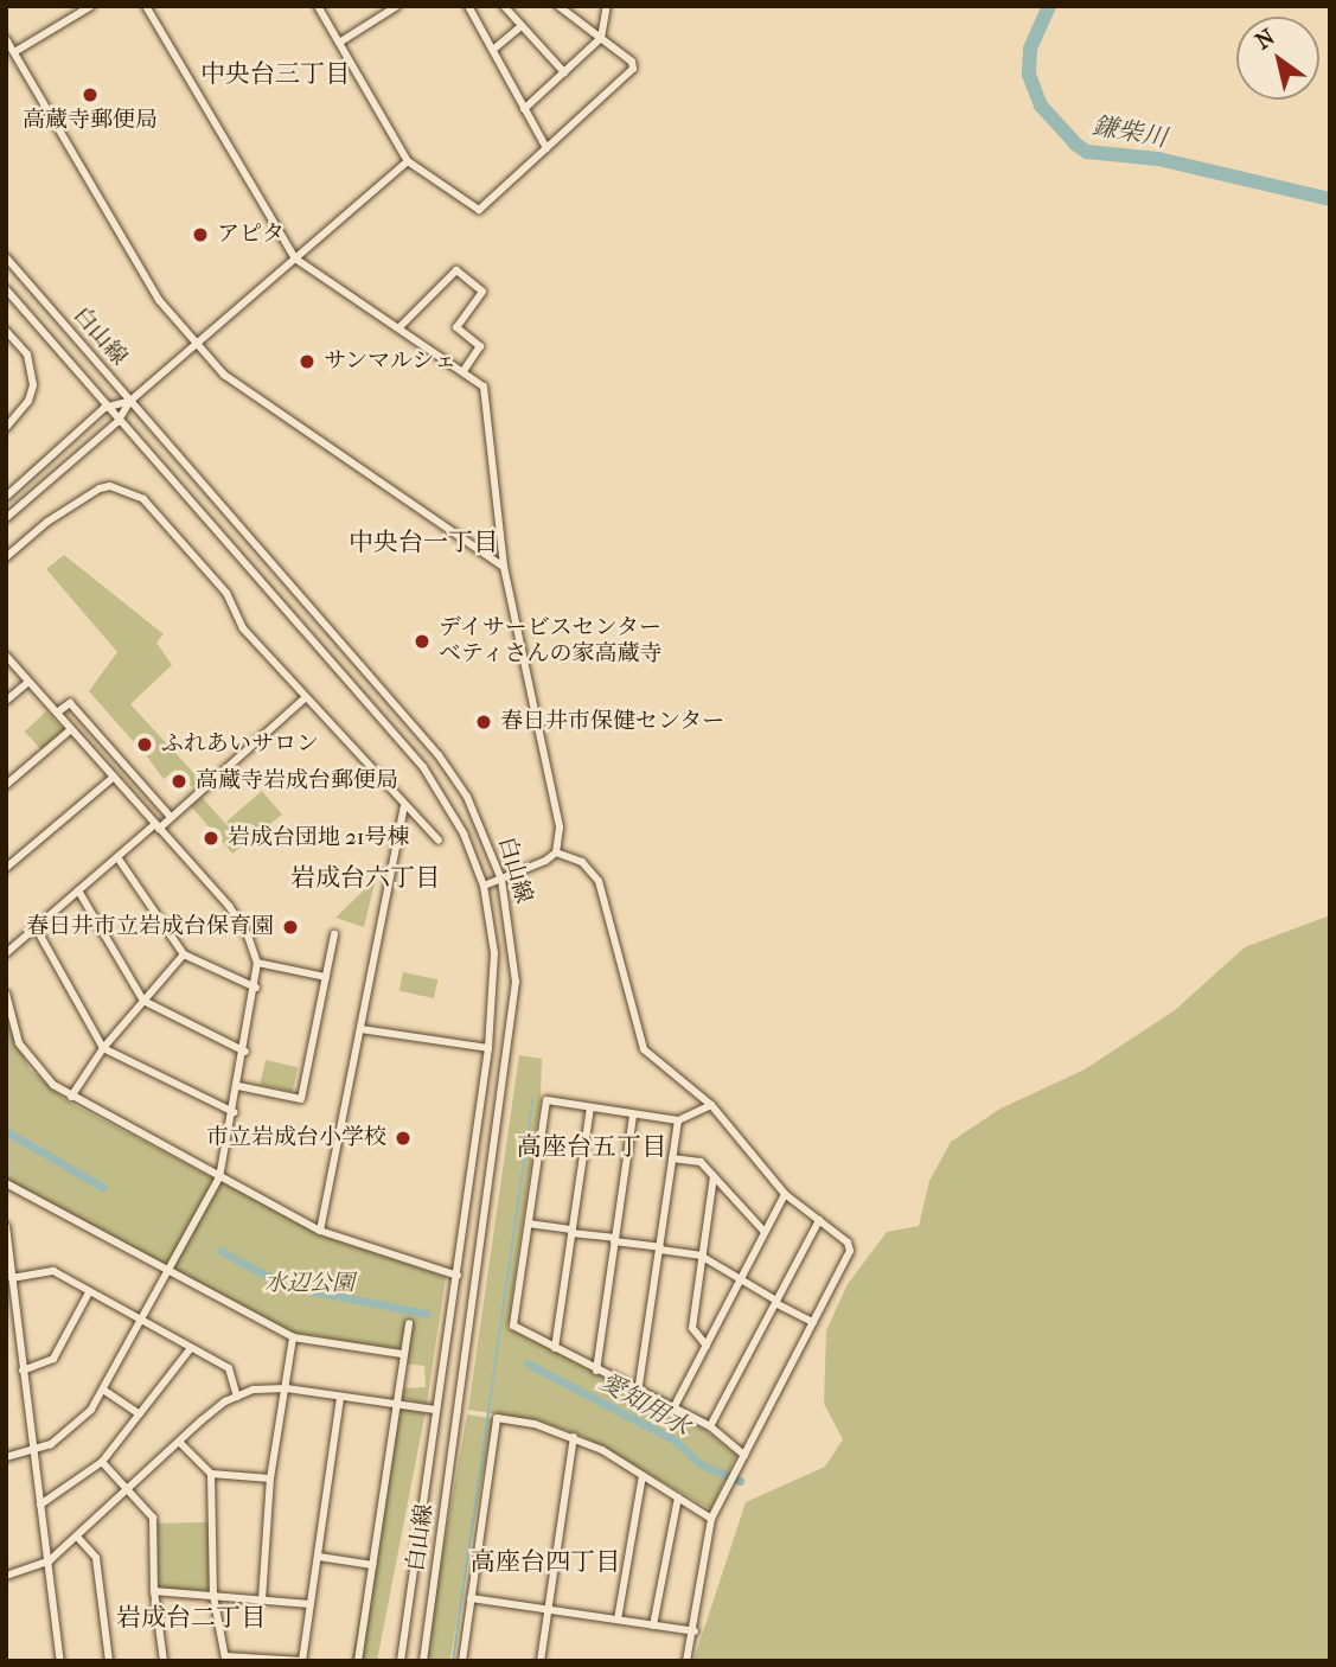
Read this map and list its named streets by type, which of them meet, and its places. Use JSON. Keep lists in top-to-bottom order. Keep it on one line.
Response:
{"streets":{"street":["白山線"]},"districts":["中央台三丁目","中央台一丁目","岩成台六丁目","高座台五丁目","高座台四丁目","岩成台二丁目"],"water":["鎌柴川","愛知用水"],"parks":["水辺公園"],"places":["高蔵寺郵便局","アピタ","サンマルシェ","デイサービスセンター ベティさんの家高蔵寺","春日井市保健センター","ふれあいサロン","高蔵寺岩成台郵便局","岩成台団地 21号棟","春日井市立岩成台保育園","市立岩成台小学校"],"north":"top left"}
